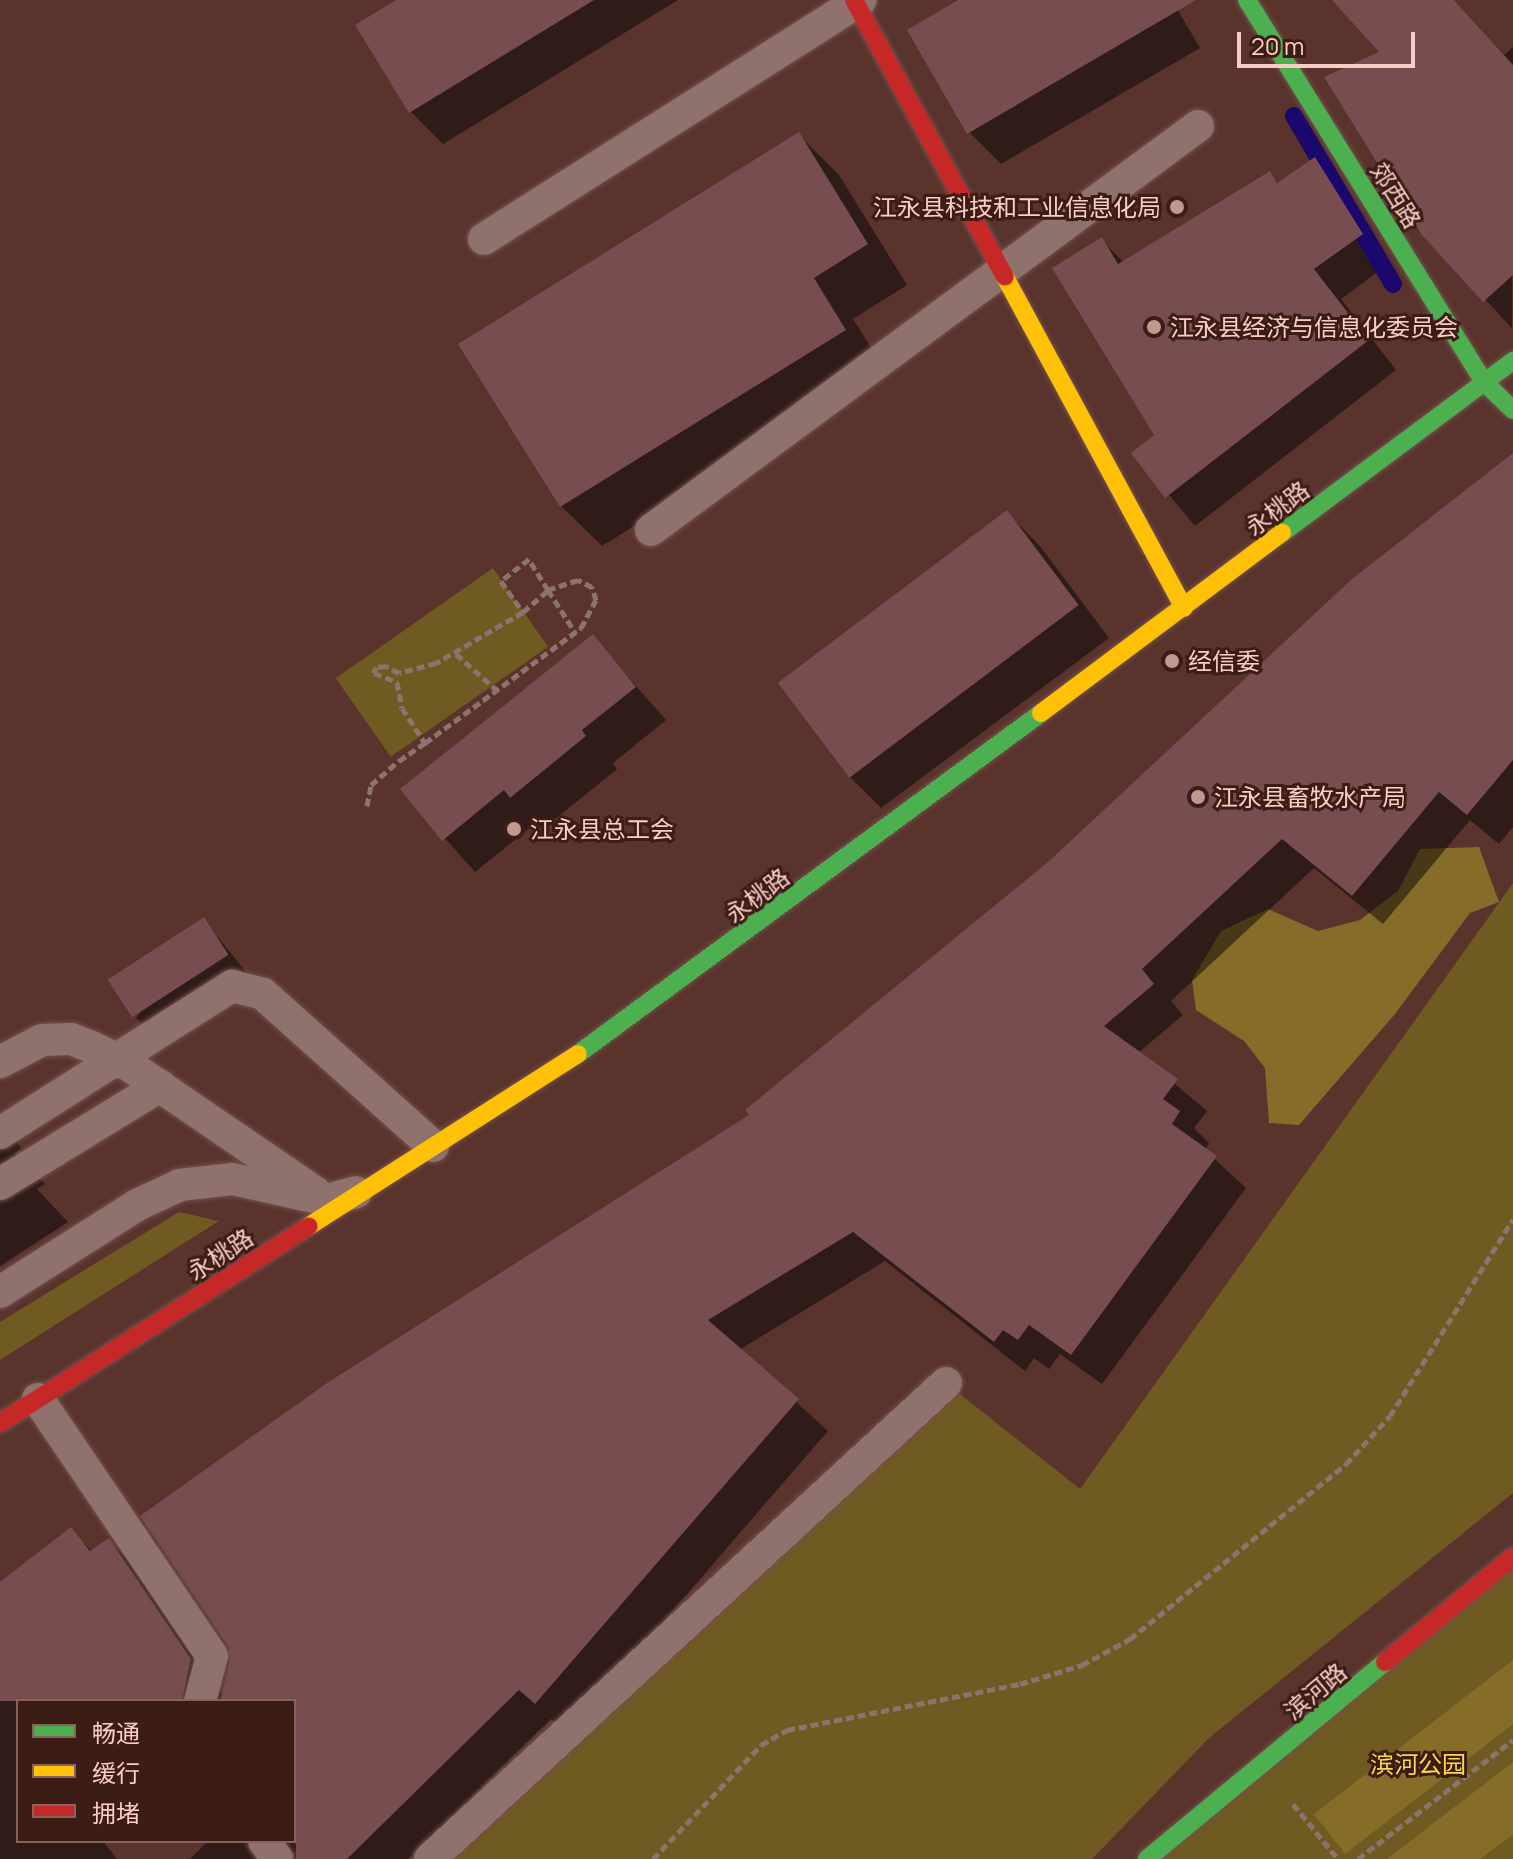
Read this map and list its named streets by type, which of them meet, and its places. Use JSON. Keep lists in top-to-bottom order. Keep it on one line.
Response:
{"streets":{"main road":["郊西路","永桃路","滨河路"]},"crossings":[["郊西路","永桃路"]],"parks":["滨河公园"],"places":["江永县科技和工业信息化局","江永县经济与信息化委员会","经信委","江永县畜牧水产局","江永县总工会"],"legend":["畅通","缓行","拥堵"],"scale_bar":"20 m"}
